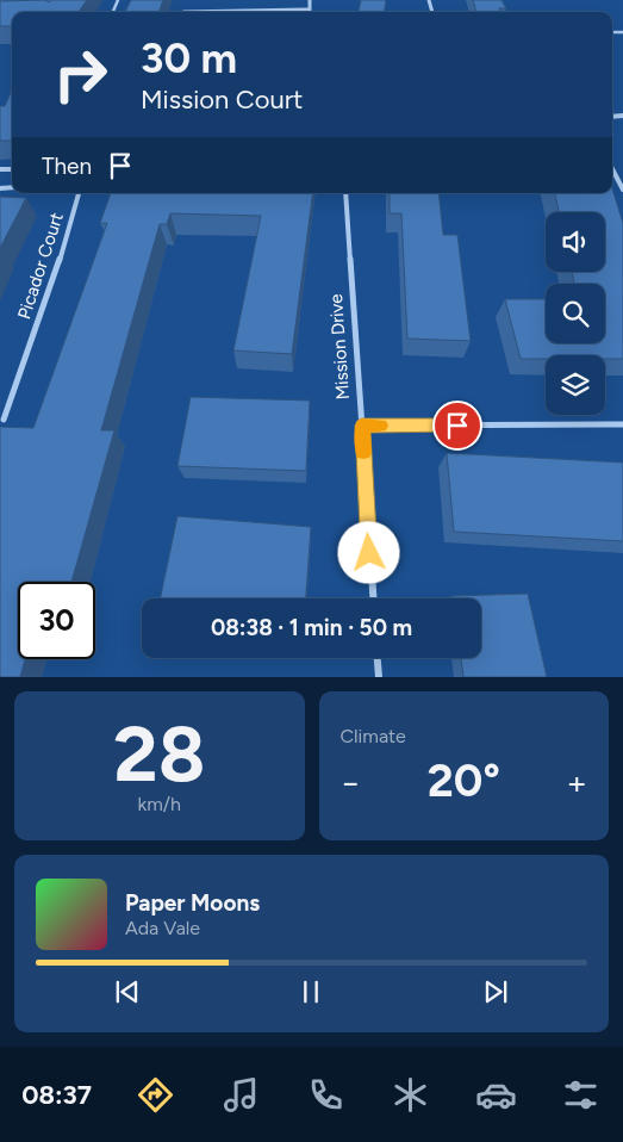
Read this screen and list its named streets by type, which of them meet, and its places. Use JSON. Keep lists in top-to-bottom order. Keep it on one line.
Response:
{"streets":{"street":["Picador Court","Mission Drive"]},"page":{"turn":["30 m","Mission Court"],"then":"Then","limit":"30","trip":"08:38 · 1 min · 50 m","tile":[["28","km/h"],"Climate"],"heat":["−","20°","+"],"song":["Paper Moons","Ada Vale"],"tabs":"08:37"}}
